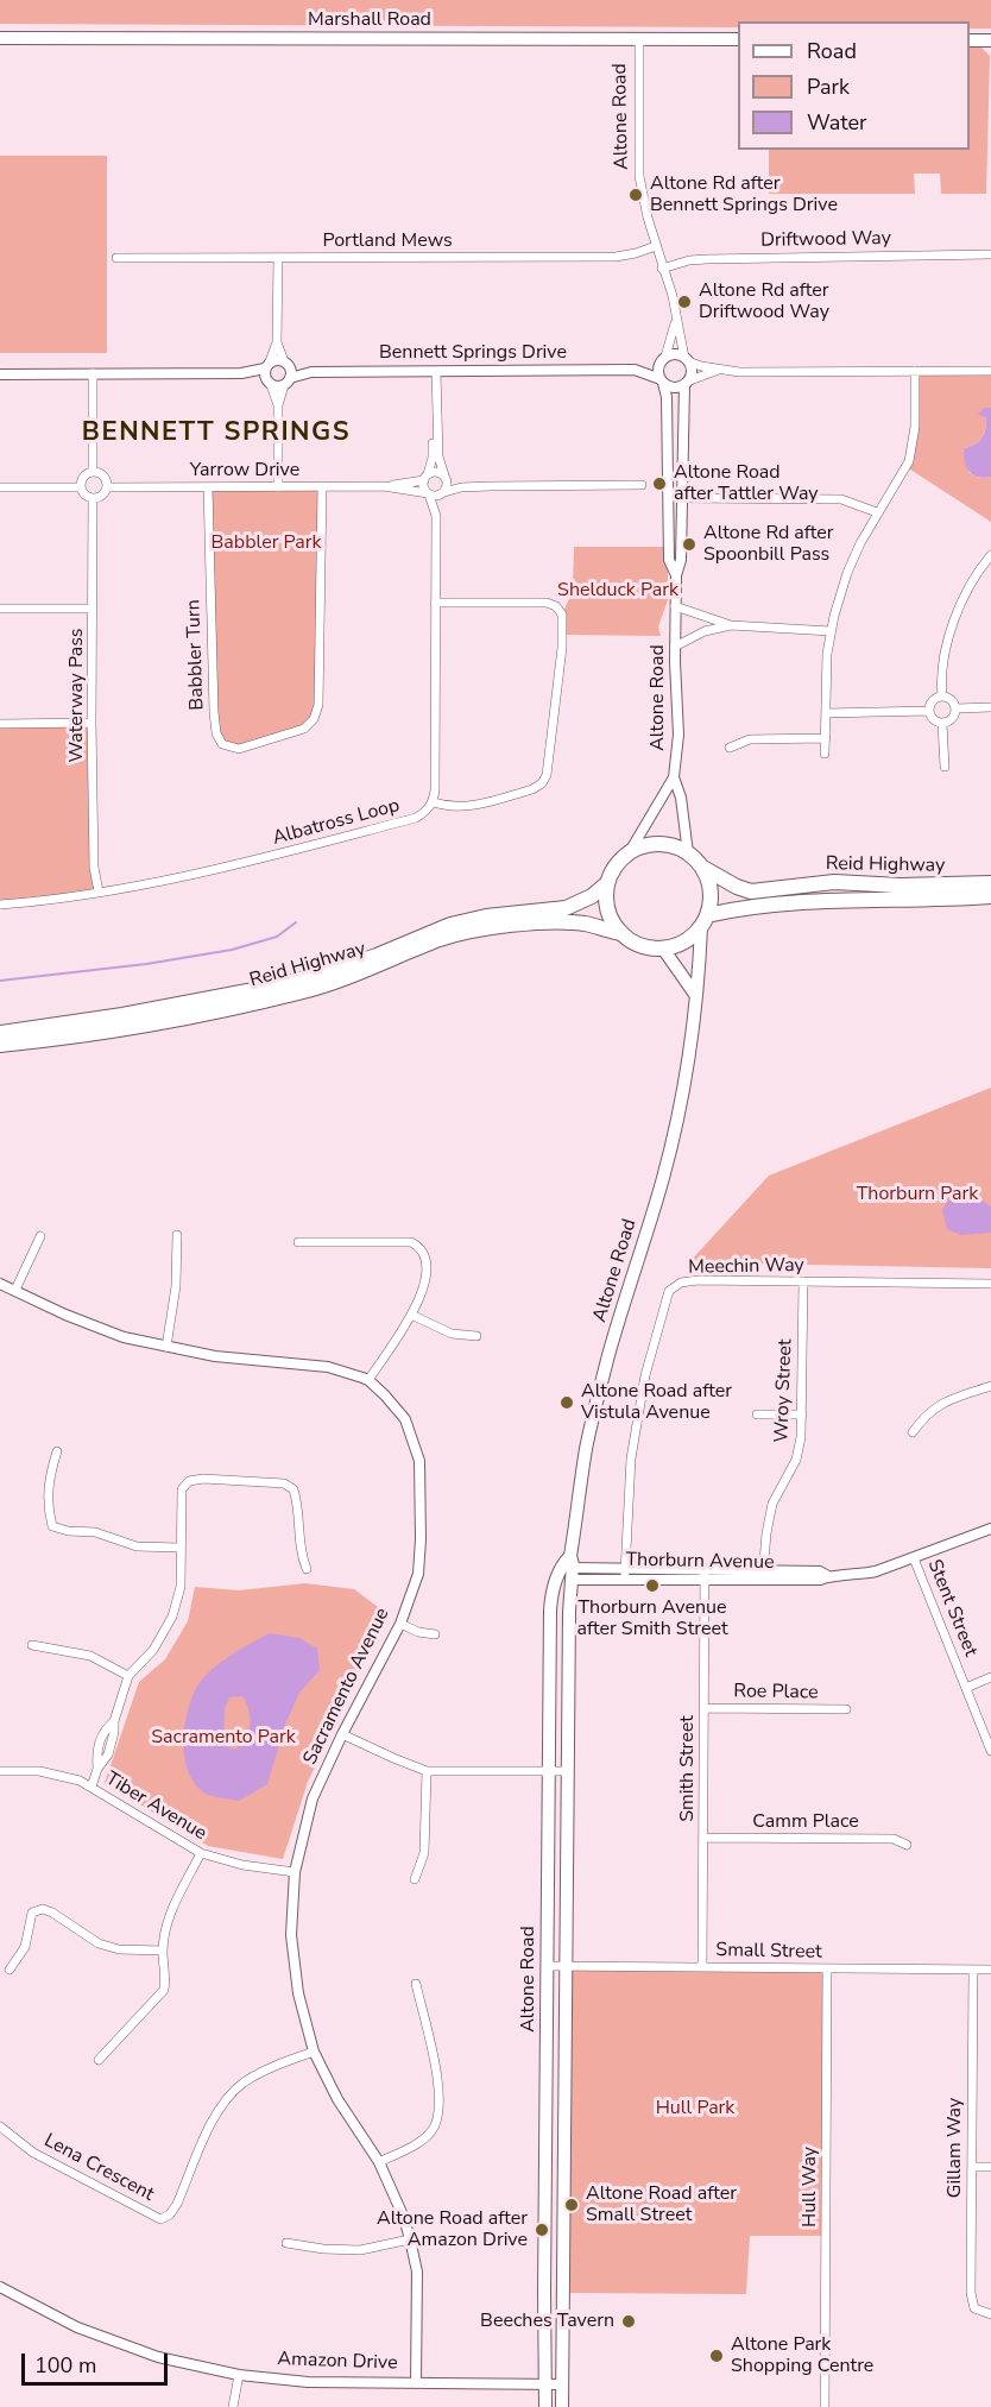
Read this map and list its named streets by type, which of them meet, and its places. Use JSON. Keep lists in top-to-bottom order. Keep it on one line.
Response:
{"streets":{"highway":["Reid Highway"],"main road":["Marshall Road","Altone Road"],"street":["Driftwood Way","Portland Mews","Bennett Springs Drive","Yarrow Drive","Babbler Turn","Waterway Pass","Albatross Loop","Meechin Way","Wroy Street","Thorburn Avenue","Stent Street","Sacramento Avenue","Roe Place","Smith Street","Tiber Avenue","Camm Place","Small Street","Gillam Way","Lena Crescent","Hull Way","Amazon Drive"]},"crossings":[["Marshall Road","Altone Road"],["Altone Road","Driftwood Way"],["Altone Road","Portland Mews"],["Altone Road","Bennett Springs Drive"],["Altone Road","Reid Highway"],["Altone Road","Thorburn Avenue"],["Altone Road","Small Street"],["Altone Road","Amazon Drive"],["Yarrow Drive","Babbler Turn"],["Yarrow Drive","Waterway Pass"],["Waterway Pass","Albatross Loop"],["Meechin Way","Wroy Street"],["Meechin Way","Thorburn Avenue"],["Wroy Street","Thorburn Avenue"],["Thorburn Avenue","Stent Street"],["Thorburn Avenue","Smith Street"],["Sacramento Avenue","Tiber Avenue"],["Sacramento Avenue","Lena Crescent"],["Sacramento Avenue","Amazon Drive"],["Roe Place","Smith Street"],["Smith Street","Camm Place"],["Smith Street","Small Street"],["Small Street","Gillam Way"],["Small Street","Hull Way"]],"districts":["BENNETT SPRINGS"],"parks":["Babbler Park","Shelduck Park","Thorburn Park","Sacramento Park","Hull Park"],"places":["Altone Rd after Bennett Springs Drive","Altone Rd after Driftwood Way","Altone Road after Tattler Way","Altone Rd after Spoonbill Pass","Altone Road after Vistula Avenue","Thorburn Avenue after Smith Street","Altone Road after Small Street","Altone Road after Amazon Drive","Beeches Tavern","Altone Park Shopping Centre"],"legend":["Road","Park","Water"],"scale_bar":"100 m"}
